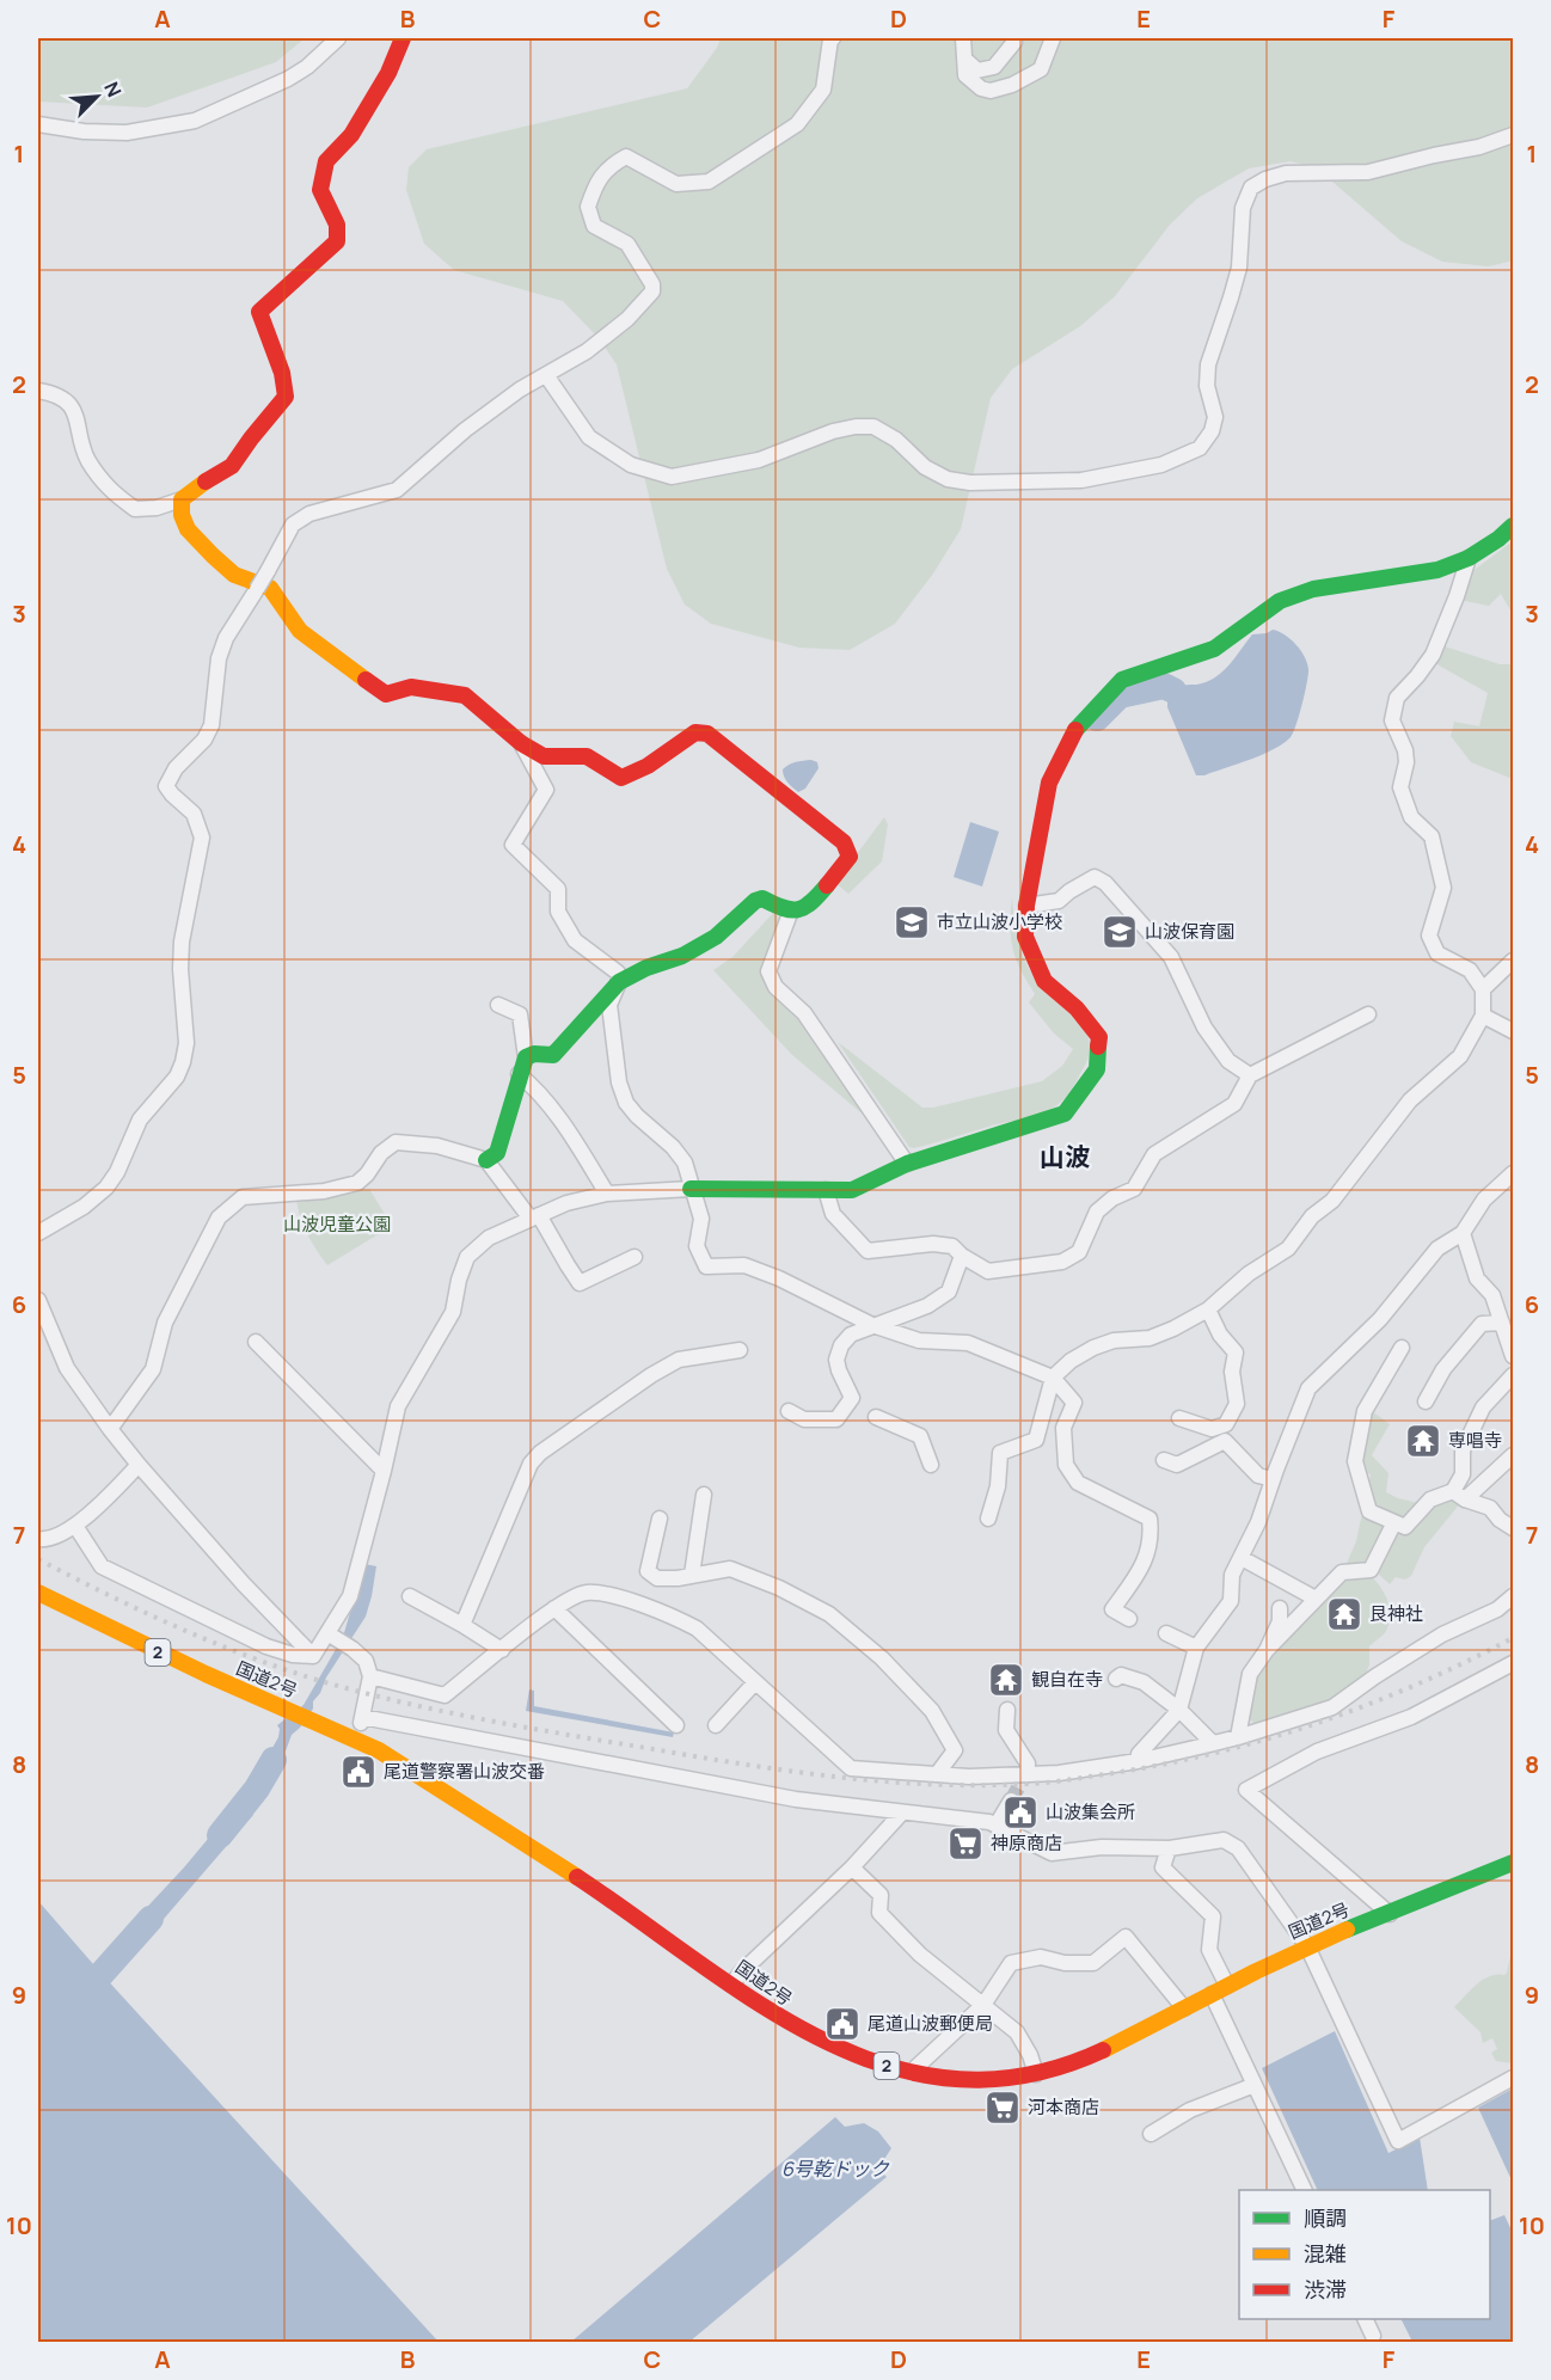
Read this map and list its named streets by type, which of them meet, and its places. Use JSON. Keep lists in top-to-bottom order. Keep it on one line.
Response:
{"streets":{"main road":["2","国道2号"]},"districts":["山波"],"water":["6号乾ドック"],"parks":["山波児童公園"],"places":{"school or university":["市立山波小学校","山波保育園"],"temple":["専唱寺","艮神社","観自在寺"],"public building":["尾道警察署山波交番","山波集会所","尾道山波郵便局"],"supermarket":["神原商店","河本商店"]},"legend":["順調","混雑","渋滞"],"north":"top right","grid":{"columns":["A","B","C","D","E","F"],"rows":["1","2","3","4","5","6","7","8","9","10"]}}
